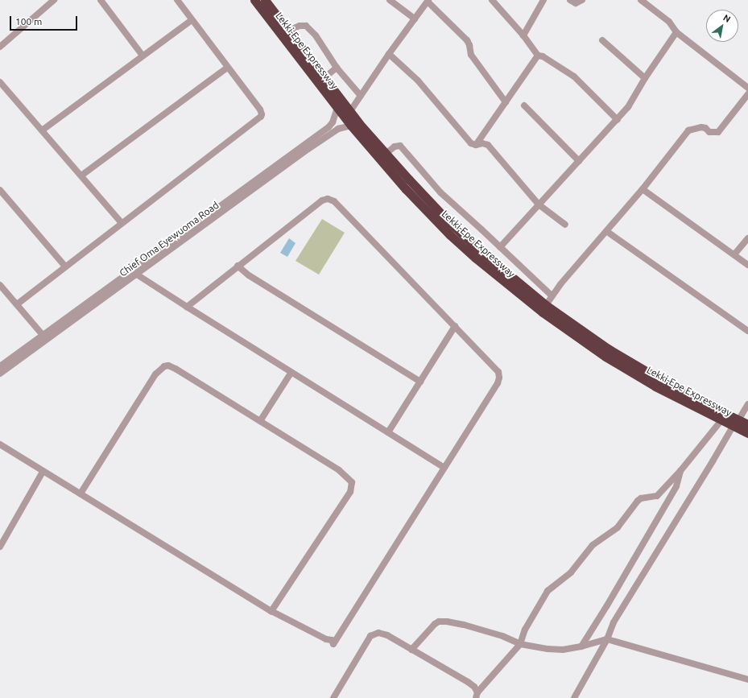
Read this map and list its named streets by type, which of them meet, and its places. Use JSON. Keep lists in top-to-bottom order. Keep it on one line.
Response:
{"streets":{"highway":["Lekki-Epe Expressway"],"street":["Chief Oma Eyewuoma Road"]},"crossings":[["Lekki-Epe Expressway","Chief Oma Eyewuoma Road"]],"scale_bar":"100 m","north":"top right"}
